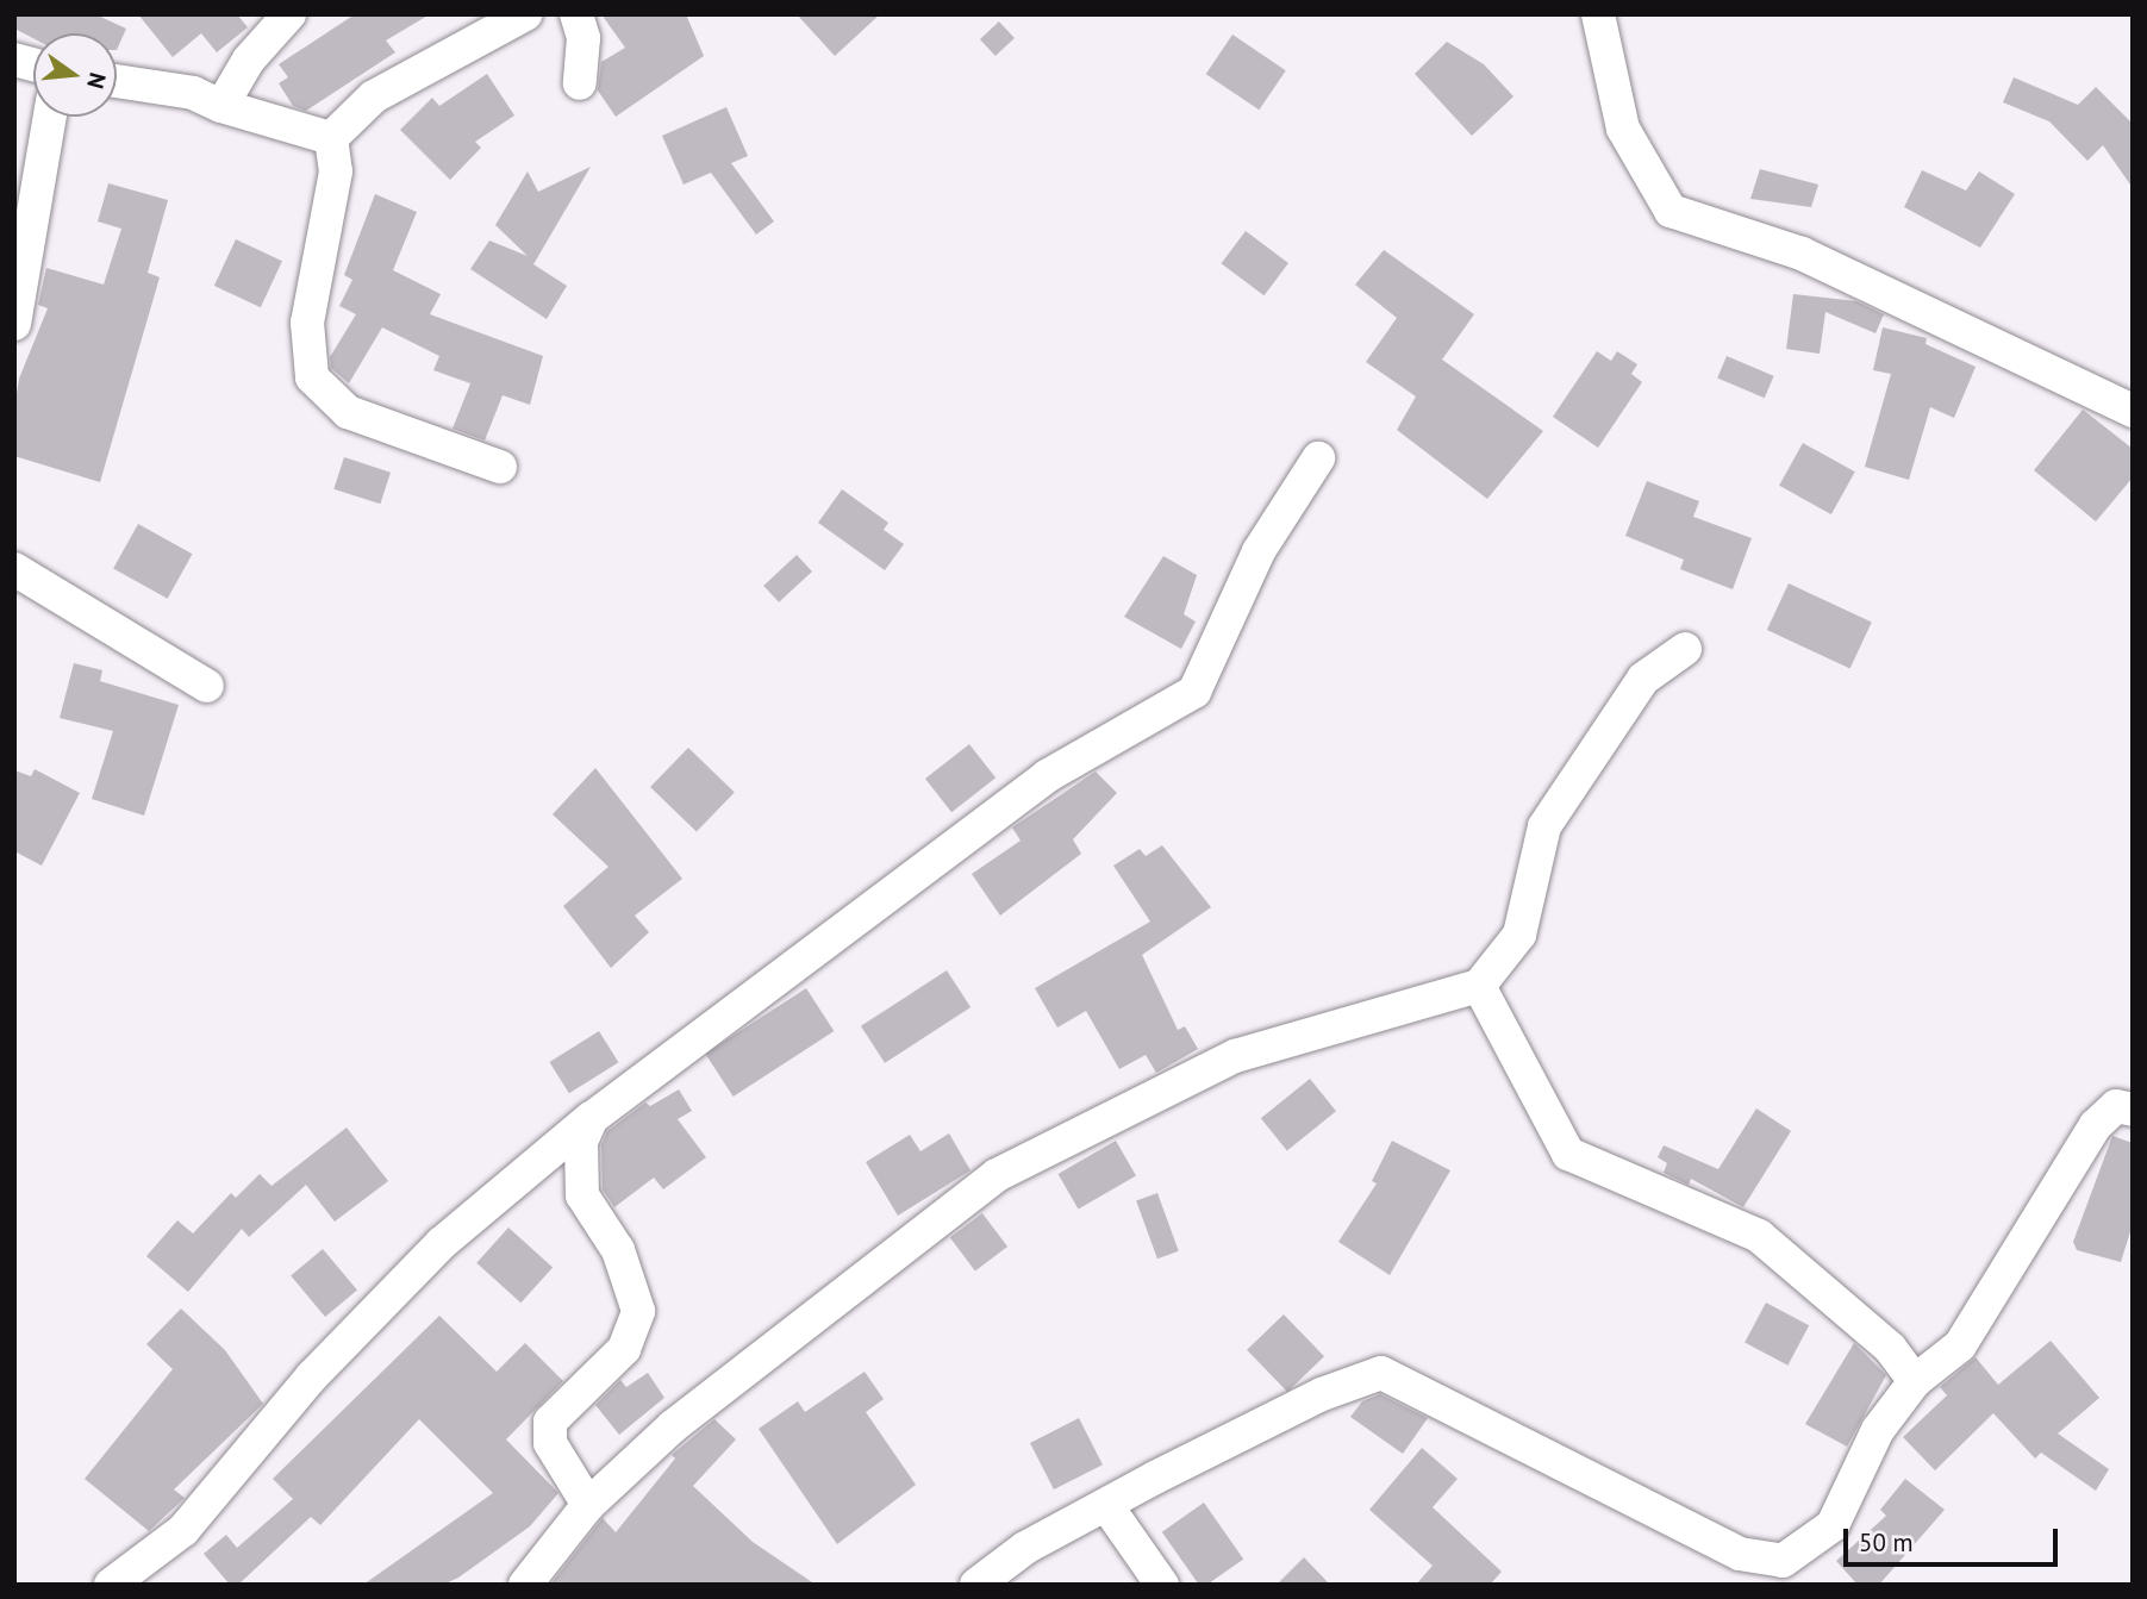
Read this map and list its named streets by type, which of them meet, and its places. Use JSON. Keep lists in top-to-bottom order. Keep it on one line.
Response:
{"scale_bar":"50 m","north":"right"}
